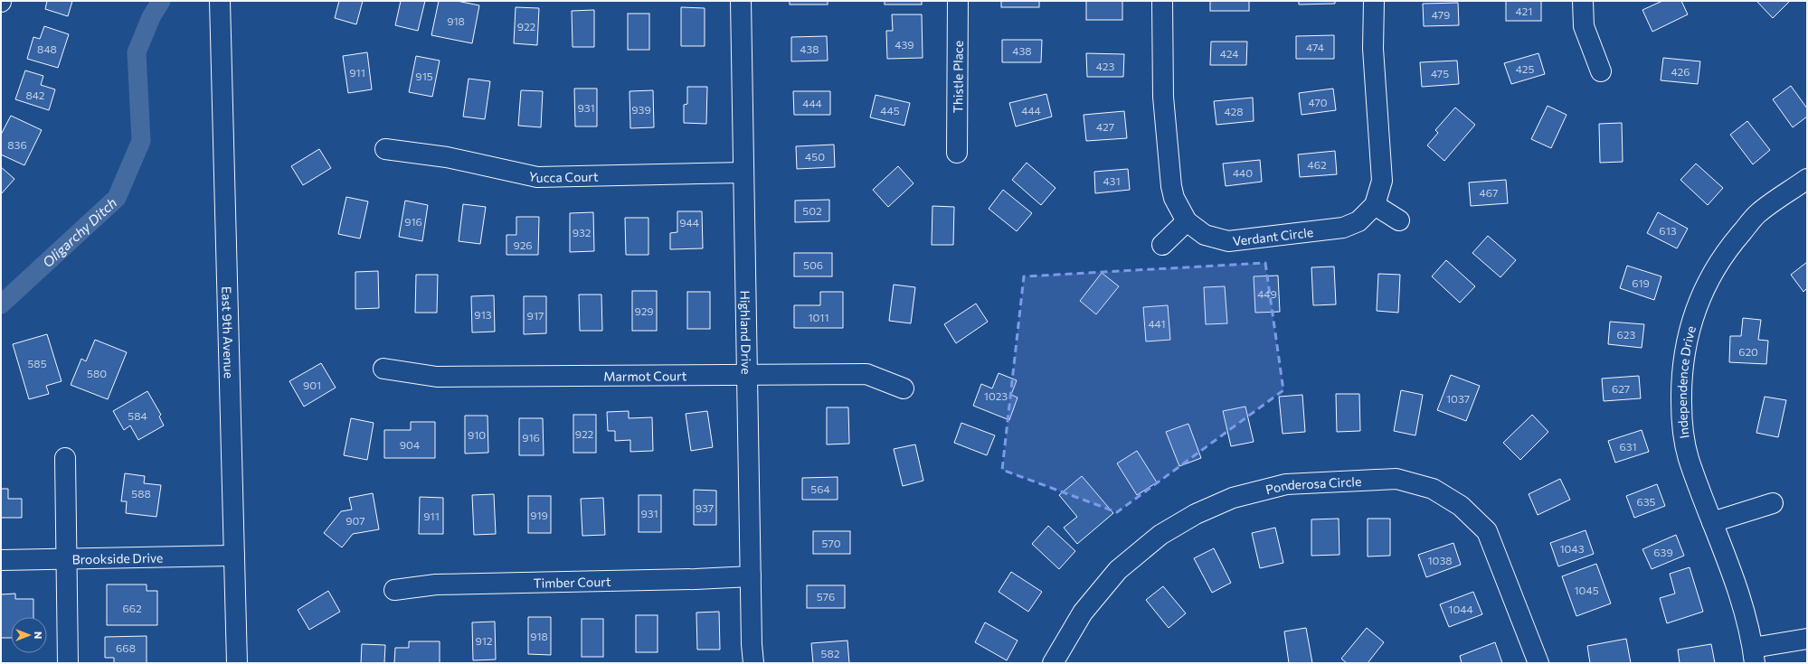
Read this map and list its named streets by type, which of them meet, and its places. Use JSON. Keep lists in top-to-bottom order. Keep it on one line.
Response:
{"streets":{"street":["Thistle Place","Yucca Court","Verdant Circle","East 9th Avenue","Highland Drive","Marmot Court","Independence Drive","Ponderosa Circle","Brookside Drive","Timber Court"]},"crossings":[["Yucca Court","Highland Drive"],["East 9th Avenue","Brookside Drive"],["Highland Drive","Marmot Court"],["Highland Drive","Timber Court"]],"water":["Oligarchy Ditch"],"house_numbers":["421","479","918","922","439","474","848","438","438","424","423","425","426","911","475","915","842","470","444","931","939","445","444","428","427","836","450","462","440","431","467","502","916","944","613","932","926","506","619","449","929","913","917","1011","441","623","620","585","580","901","627","1023","1037","584","922","910","916","904","631","564","588","635","937","931","919","911","907","570","1043","639","1038","1045","576","662","1044","918","912","668","582"],"north":"right"}
